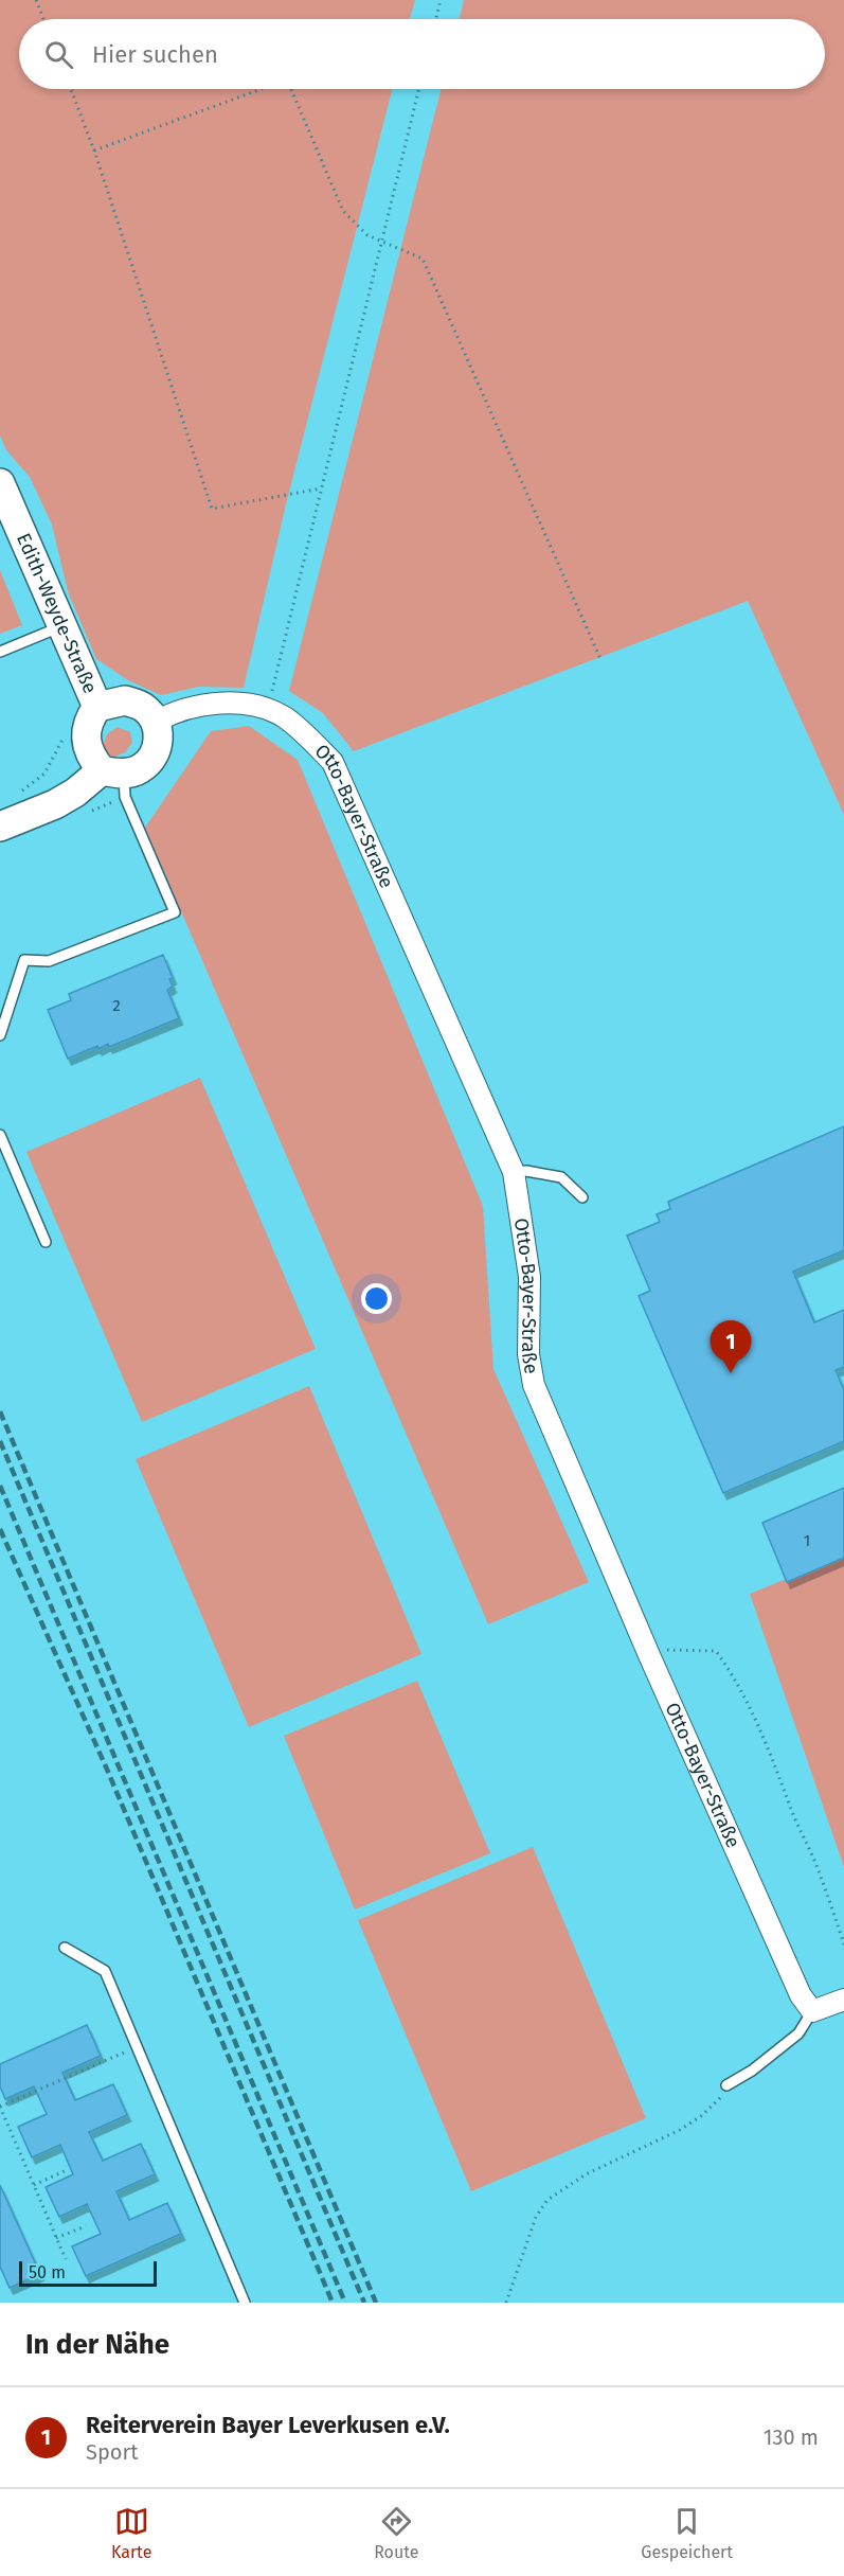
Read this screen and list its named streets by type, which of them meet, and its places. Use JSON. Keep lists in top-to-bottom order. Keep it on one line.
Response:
{"streets":{"street":["Edith-Weyde-Straße","Otto-Bayer-Straße"]},"crossings":[["Edith-Weyde-Straße","Otto-Bayer-Straße"]],"house_numbers":["2","1"],"scale_bar":"50 m","page":{"search":"Hier suchen","pins":"1","scale":"50 m","heading":"In der Nähe","list":[{"mark":"1","name":"Reiterverein Bayer Leverkusen e.V.","note":"Sport","value":"130 m"}],"nav":["Karte","Route","Gespeichert"]}}
